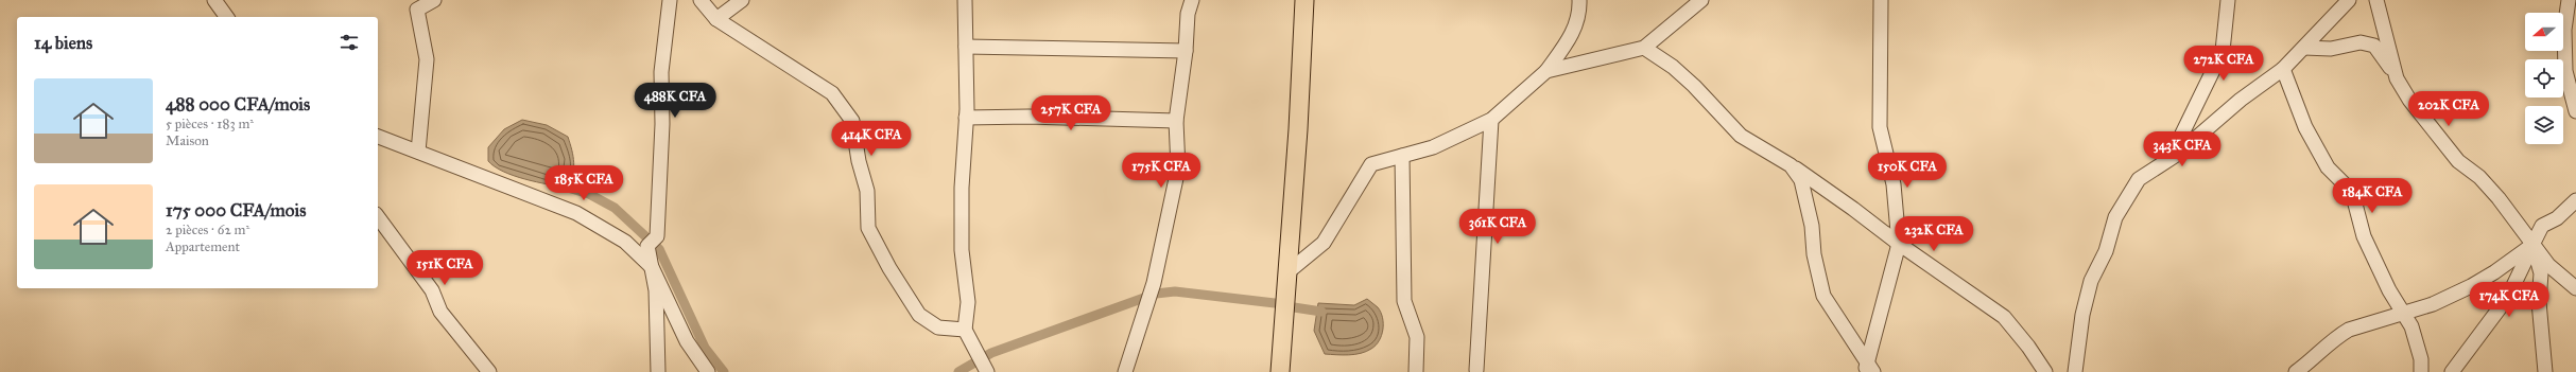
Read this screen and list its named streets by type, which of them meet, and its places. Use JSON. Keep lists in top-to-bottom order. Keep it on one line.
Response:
{"north":"left","page":{"heading":"14 biens","price":["272K CFA","488K CFA","202K CFA","257K CFA","414K CFA","343K CFA","175K CFA","150K CFA","185K CFA","184K CFA","361K CFA","232K CFA","151K CFA","174K CFA"],"list":[{"name":"488 000 CFA/mois","note":"5 pièces · 183 m² · Maison"},{"name":"175 000 CFA/mois","note":"2 pièces · 62 m² · Appartement"}]}}
